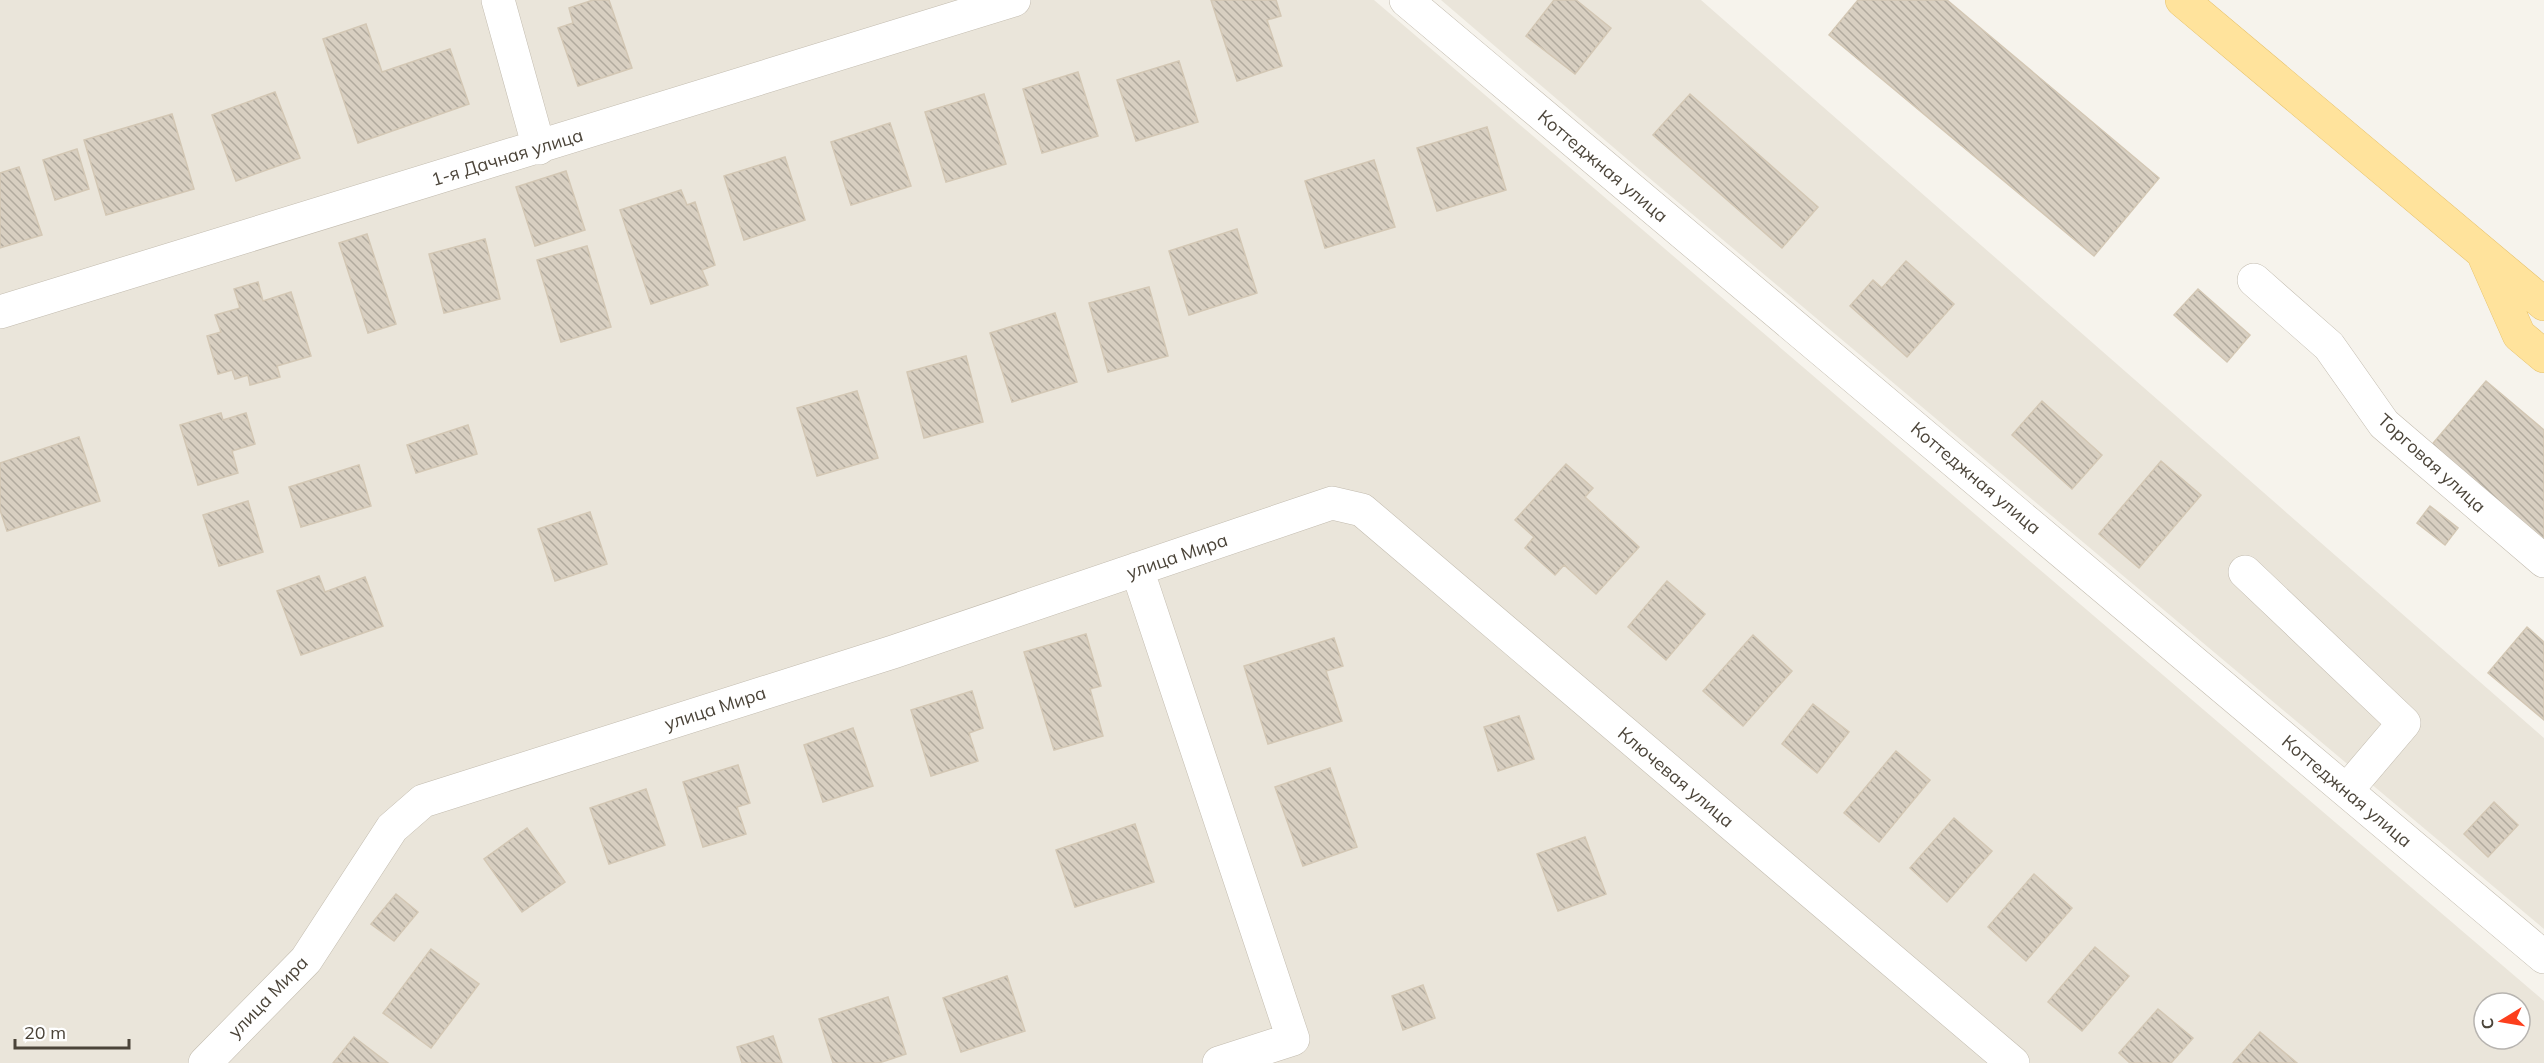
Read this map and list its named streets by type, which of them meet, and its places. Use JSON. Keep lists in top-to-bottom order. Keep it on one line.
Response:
{"streets":{"street":["1-я Дачная улица","Коттеджная улица","Торговая улица","улица Мира","Ключевая улица"]},"crossings":[["улица Мира","Ключевая улица"]],"scale_bar":"20 m","north":"left"}
